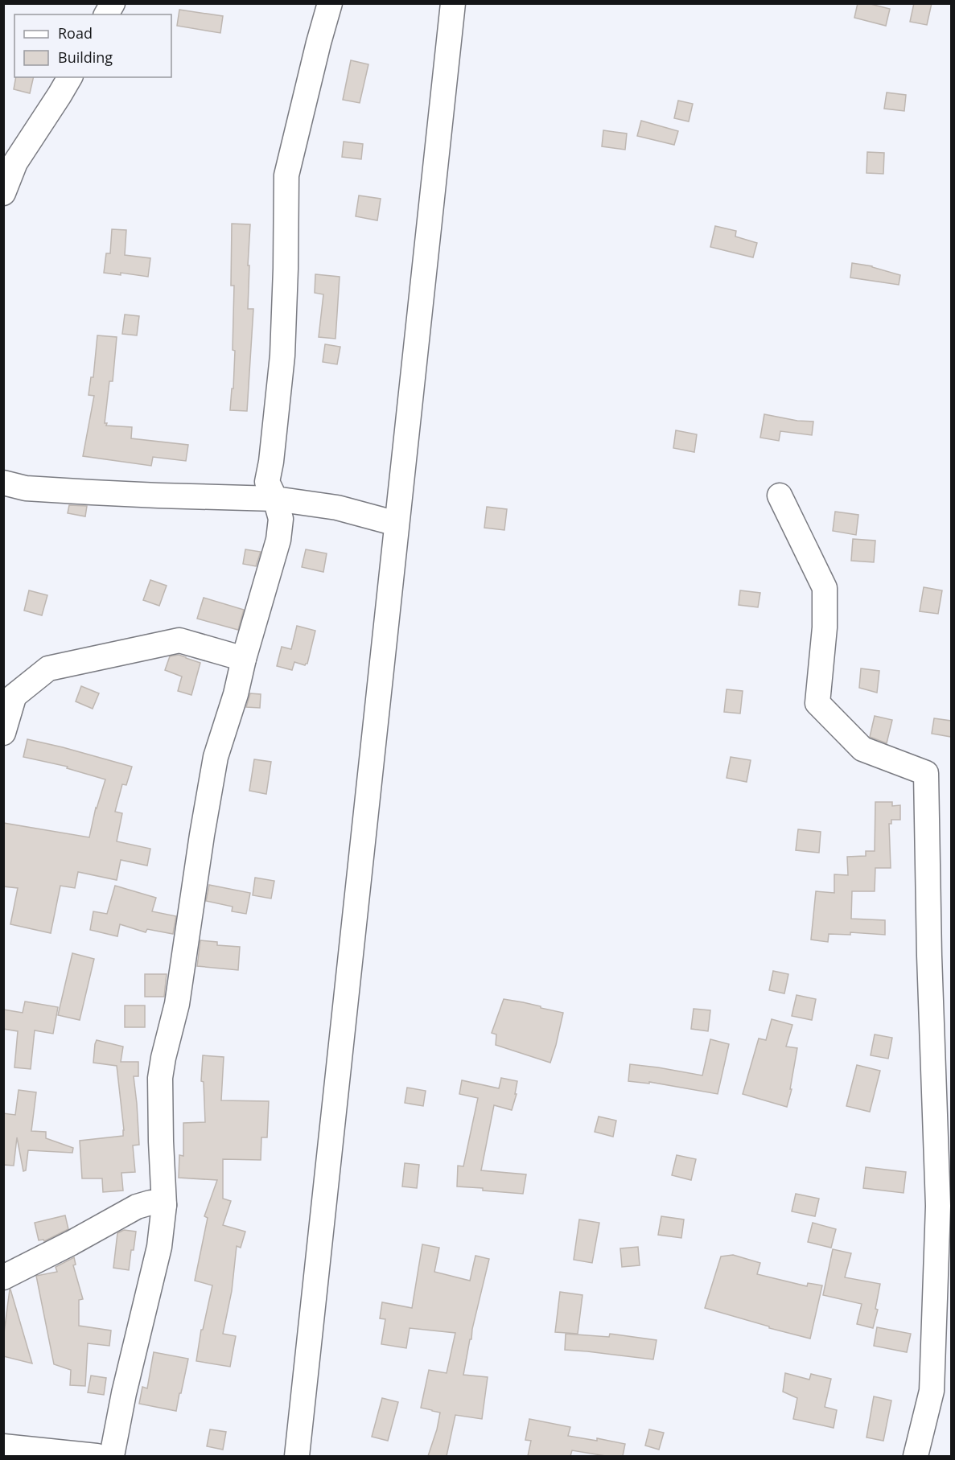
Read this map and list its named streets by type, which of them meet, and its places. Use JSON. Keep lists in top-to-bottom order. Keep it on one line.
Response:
{"legend":["Road","Building"]}
